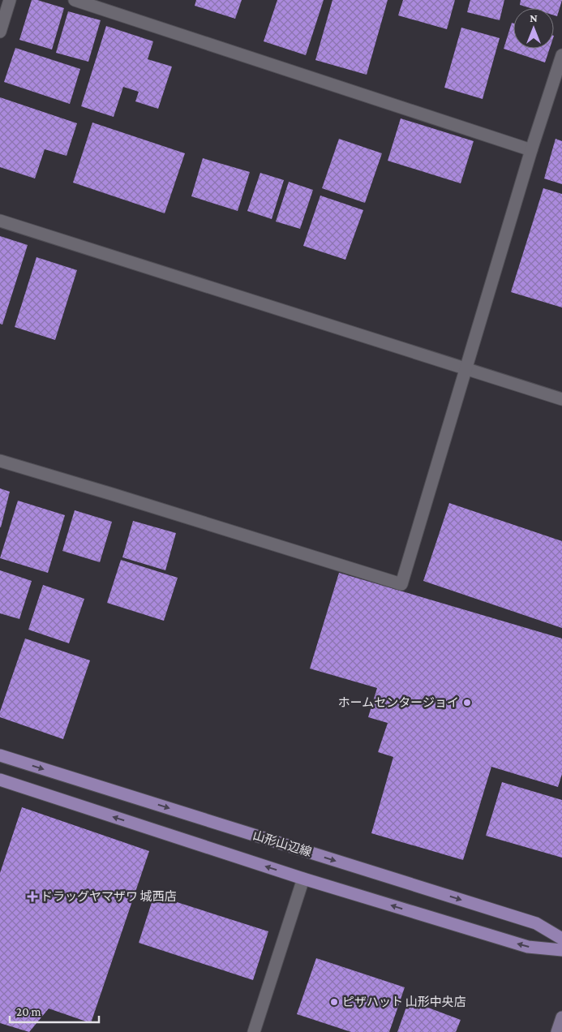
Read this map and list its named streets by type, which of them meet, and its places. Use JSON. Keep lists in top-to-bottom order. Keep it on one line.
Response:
{"streets":{"main road":["山形山辺線"]},"places":{"other":["ホームセンタージョイ","ピザハット 山形中央店"],"health":["ドラッグヤマザワ 城西店"]},"scale_bar":"20 m","north":"top"}
